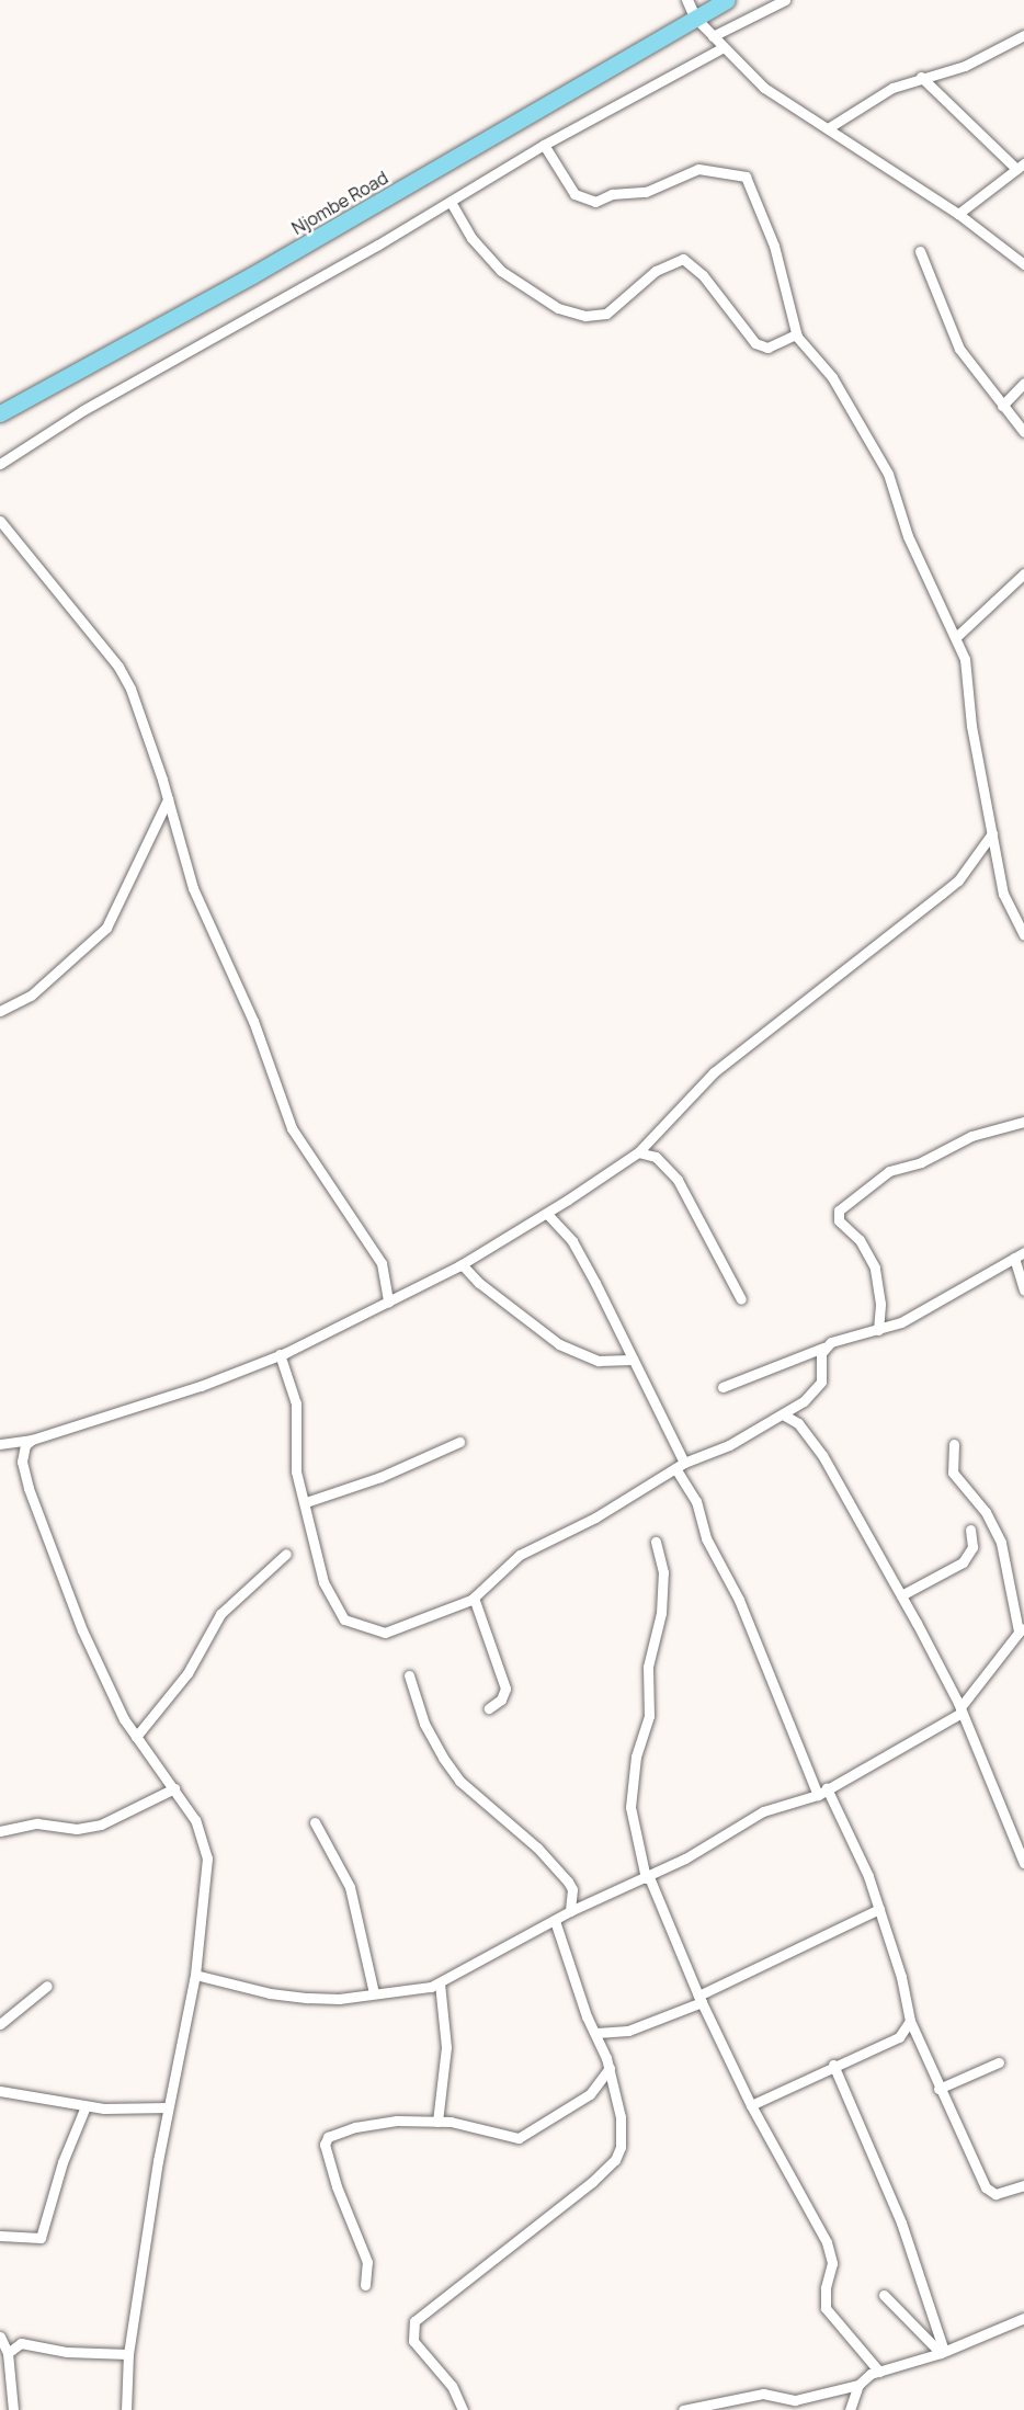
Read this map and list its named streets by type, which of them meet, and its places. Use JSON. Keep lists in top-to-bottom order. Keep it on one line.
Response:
{"streets":{"highway":["Njombe Road"]}}
